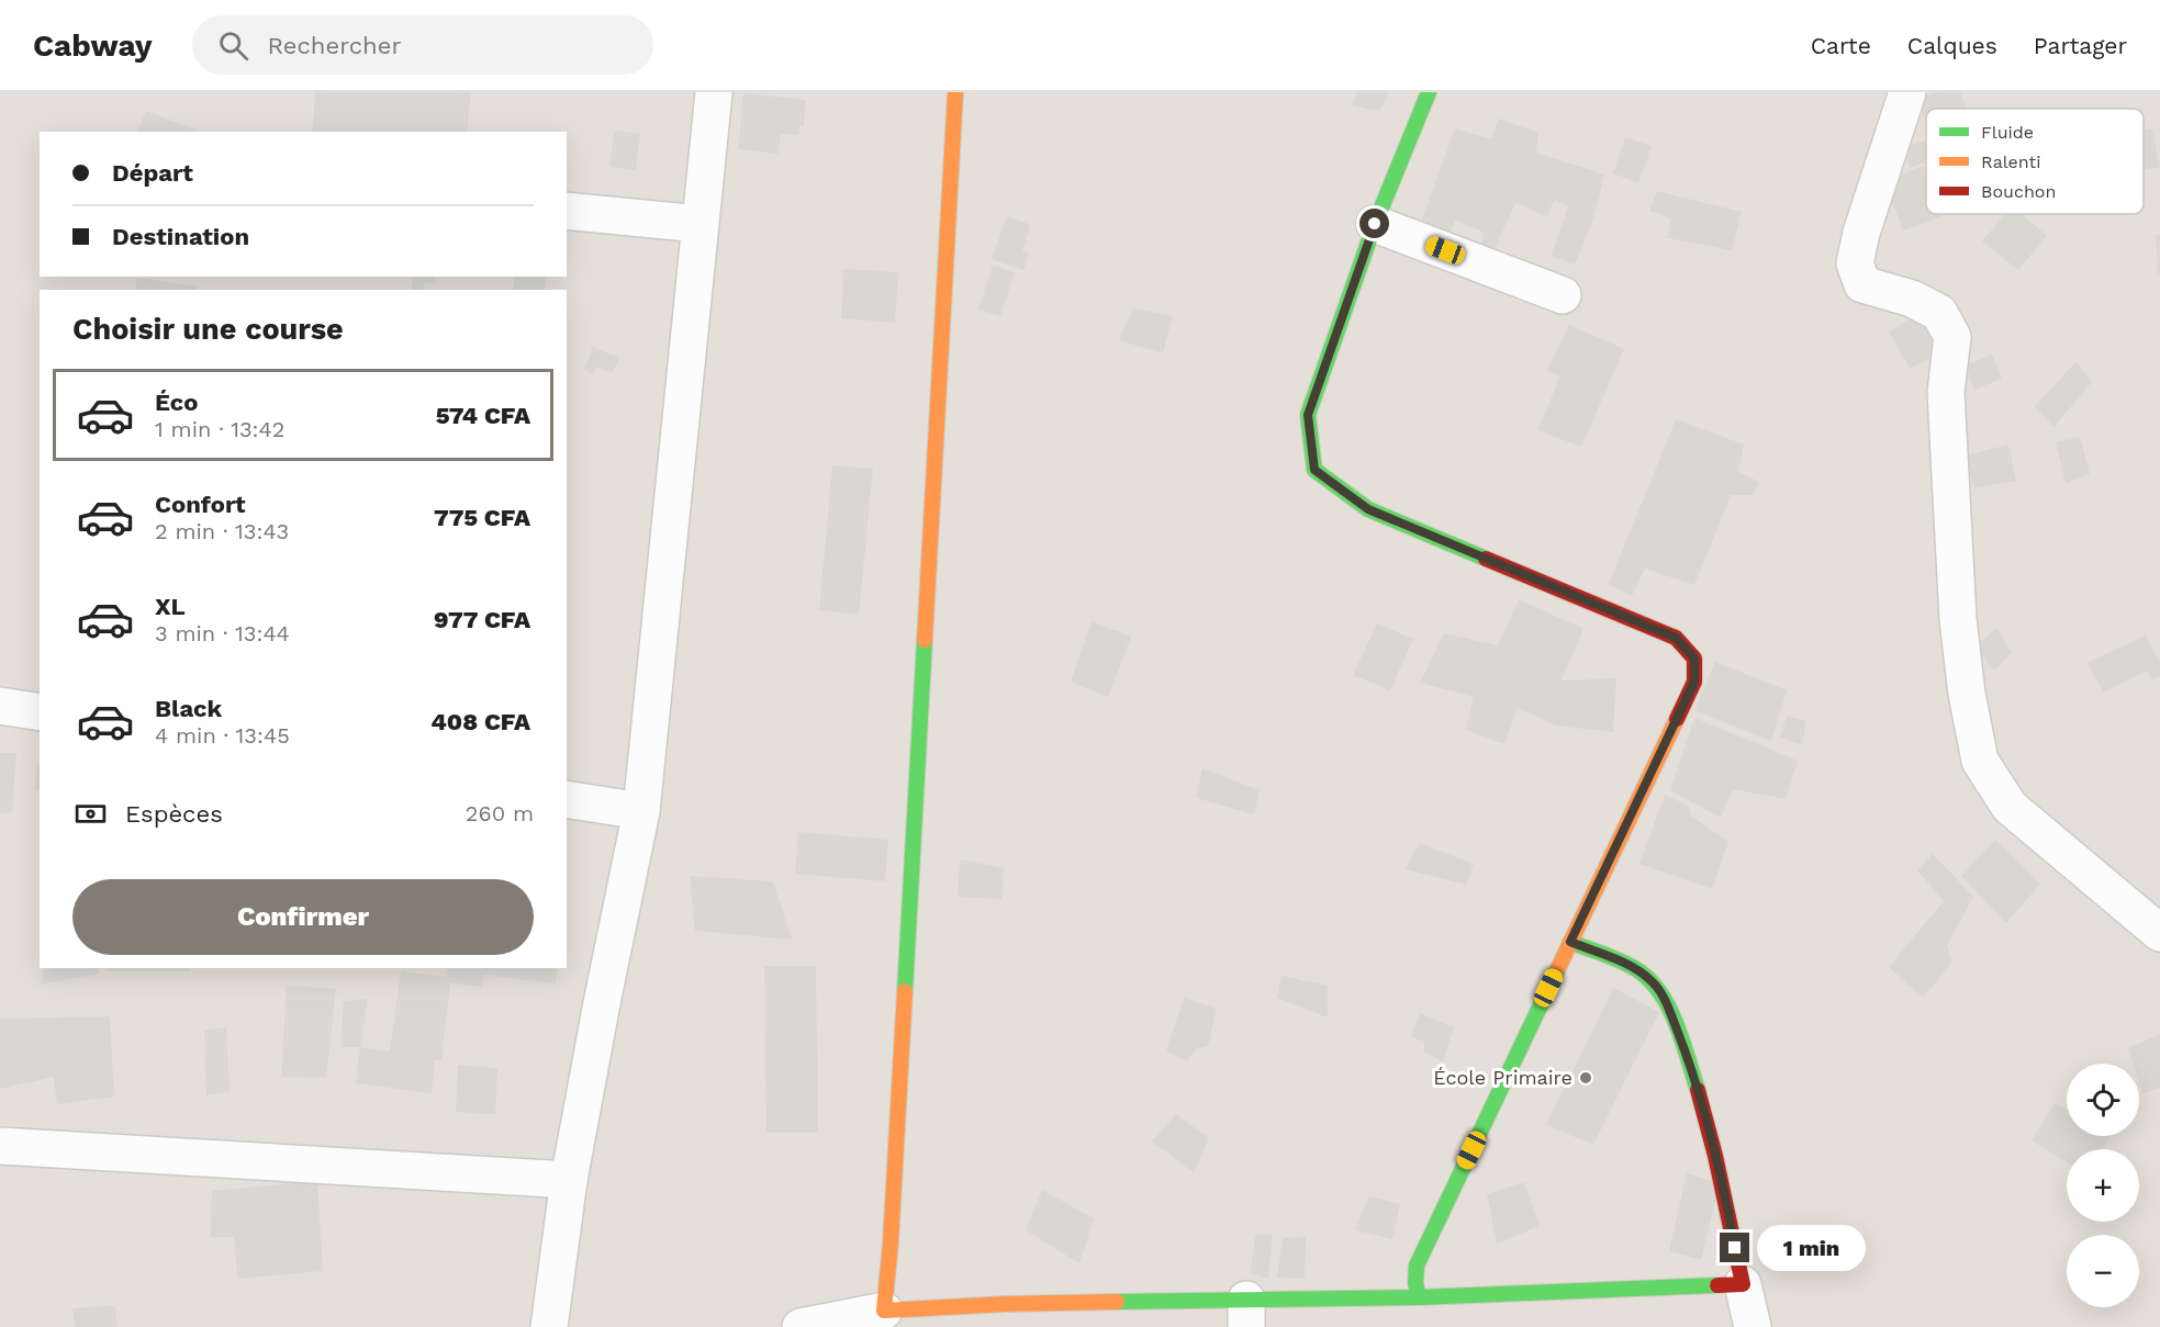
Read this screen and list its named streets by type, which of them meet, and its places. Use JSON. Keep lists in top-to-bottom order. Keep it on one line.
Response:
{"places":["École Primaire"],"legend":["Fluide","Ralenti","Bouchon"],"page":{"header":"Cabway","search":"Rechercher","nav":["Carte","Calques","Partager"],"banner":["Départ","Destination"],"heading":"Choisir une course","list":[{"name":"Éco","note":"1 min · 13:42","value":"574 CFA"},{"name":"Confort","note":"2 min · 13:43","value":"775 CFA"},{"name":"XL","note":"3 min · 13:44","value":"977 CFA"},{"name":"Black","note":"4 min · 13:45","value":"408 CFA"}],"pay":["Espèces","260 m"],"buttons":"Confirmer","map_buttons":["+","−"],"bubble":"1 min"}}
